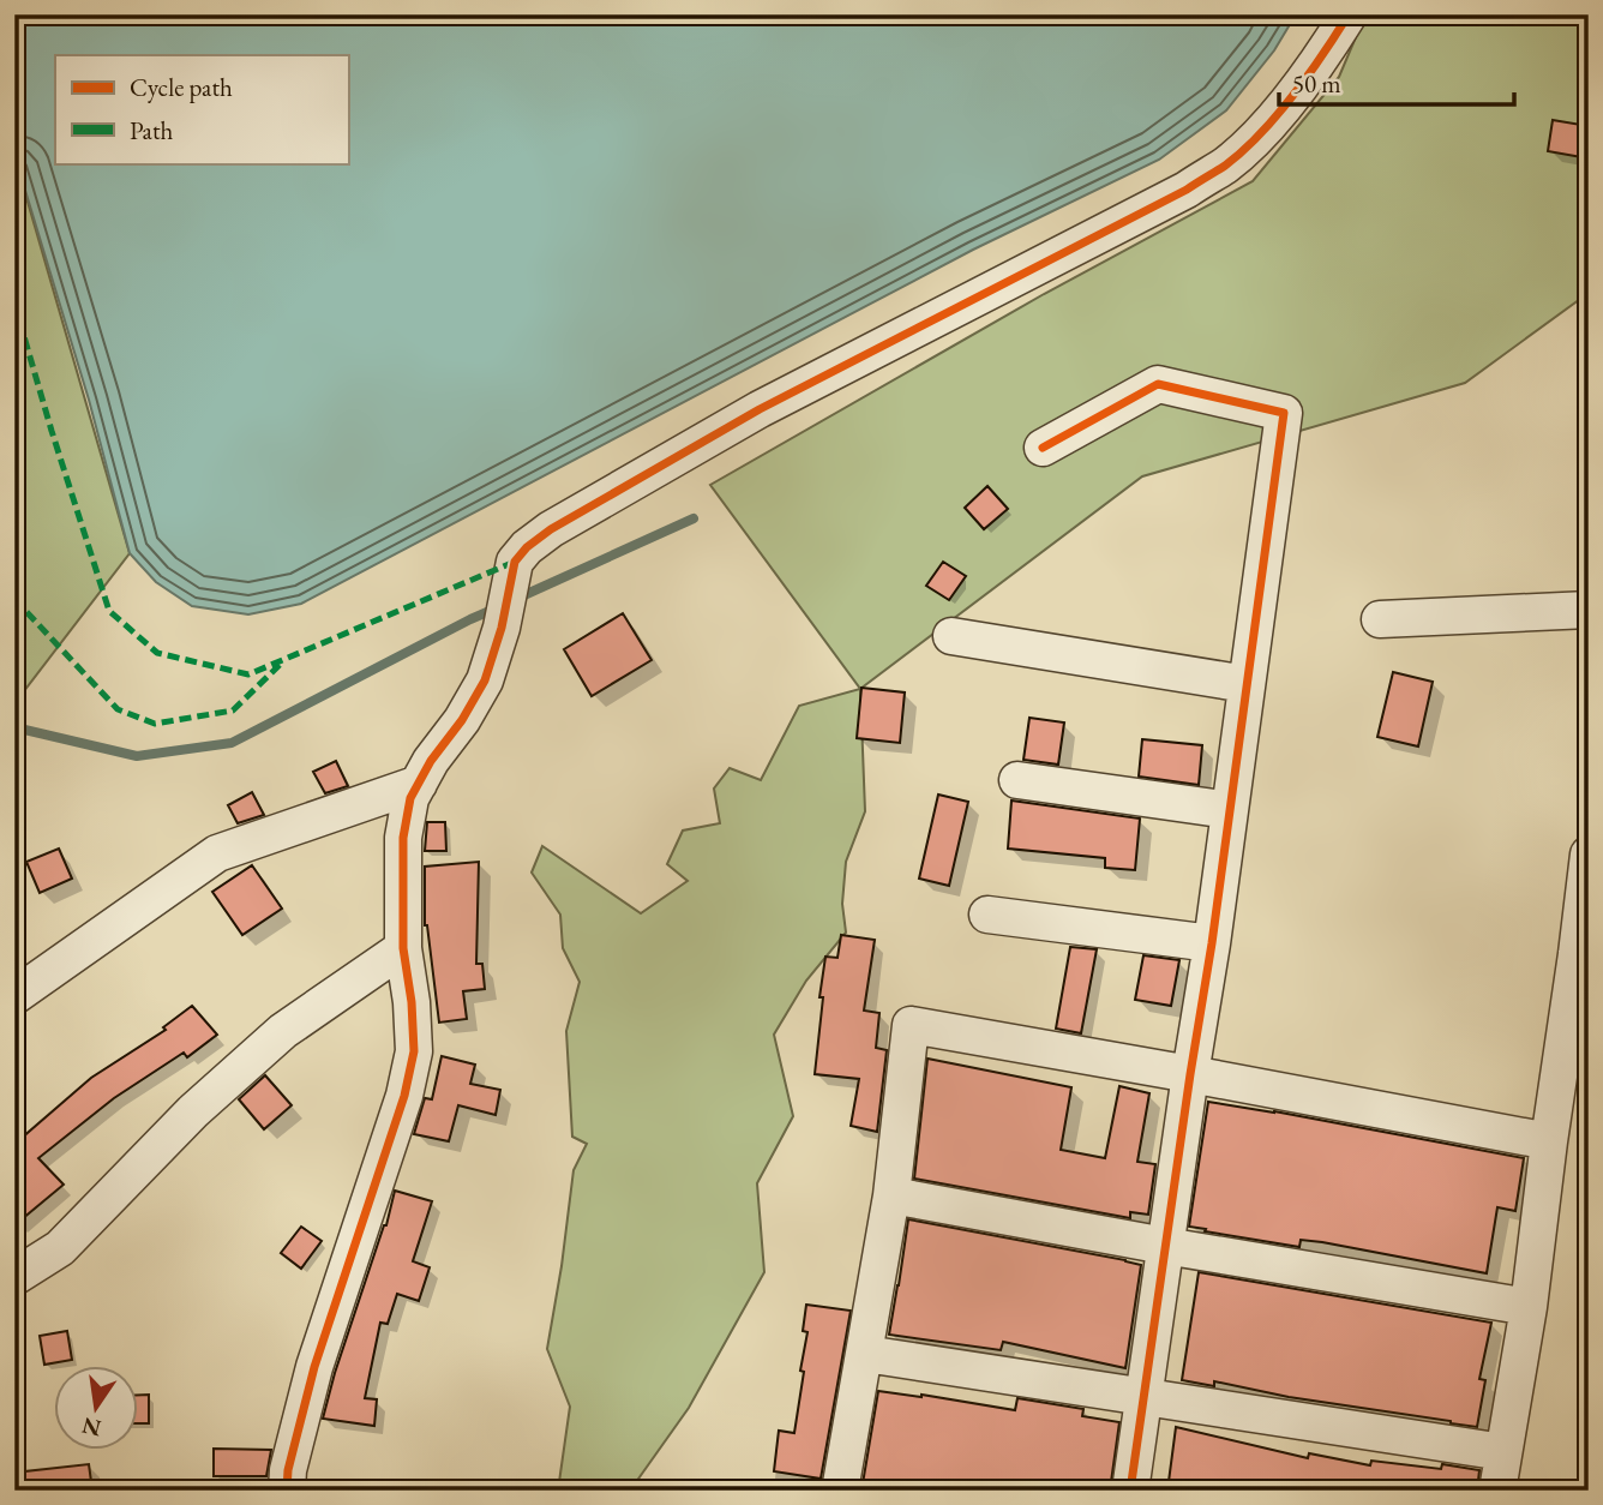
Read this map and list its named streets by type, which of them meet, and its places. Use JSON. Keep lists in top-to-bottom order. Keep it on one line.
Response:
{"legend":["Cycle path","Path"],"scale_bar":"50 m","north":"bottom"}
